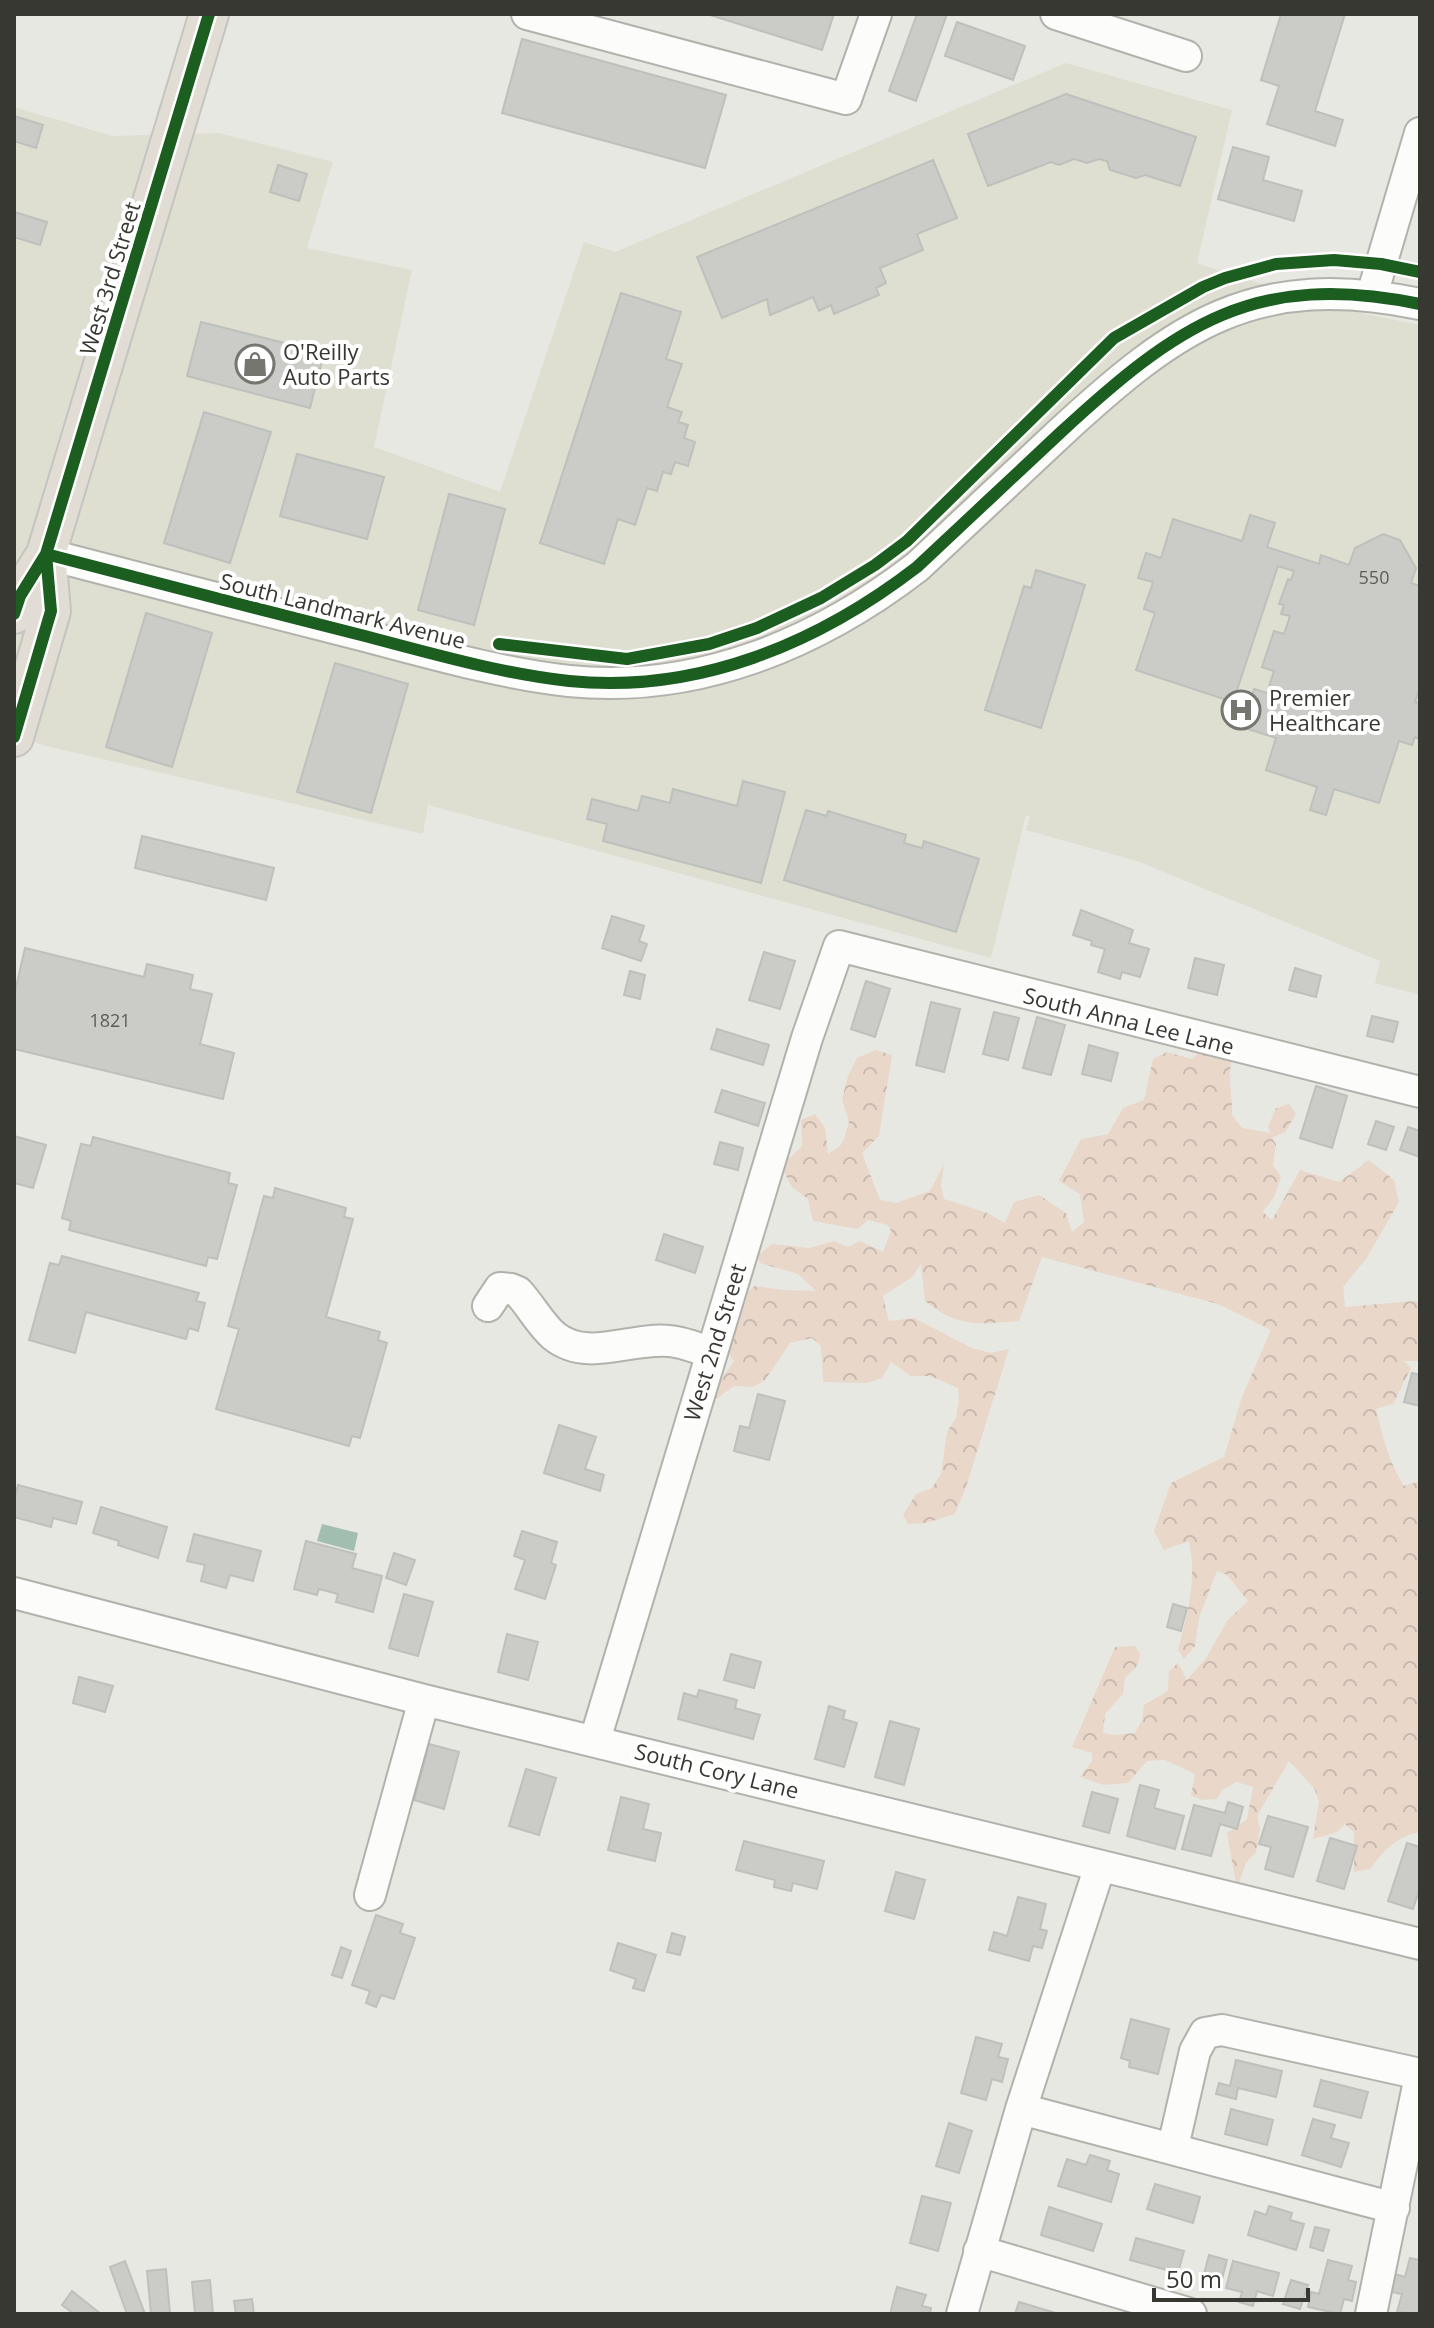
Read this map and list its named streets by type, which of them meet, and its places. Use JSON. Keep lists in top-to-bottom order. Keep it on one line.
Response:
{"streets":{"main road":["West 3rd Street"],"street":["South Landmark Avenue","South Anna Lee Lane","West 2nd Street","South Cory Lane"]},"crossings":[["West 3rd Street","South Landmark Avenue"],["South Anna Lee Lane","West 2nd Street"],["West 2nd Street","South Cory Lane"]],"places":{"shop":["O'Reilly Auto Parts"],"hospital":["Premier Healthcare"]},"house_numbers":["550","1821"],"scale_bar":"50 m"}
